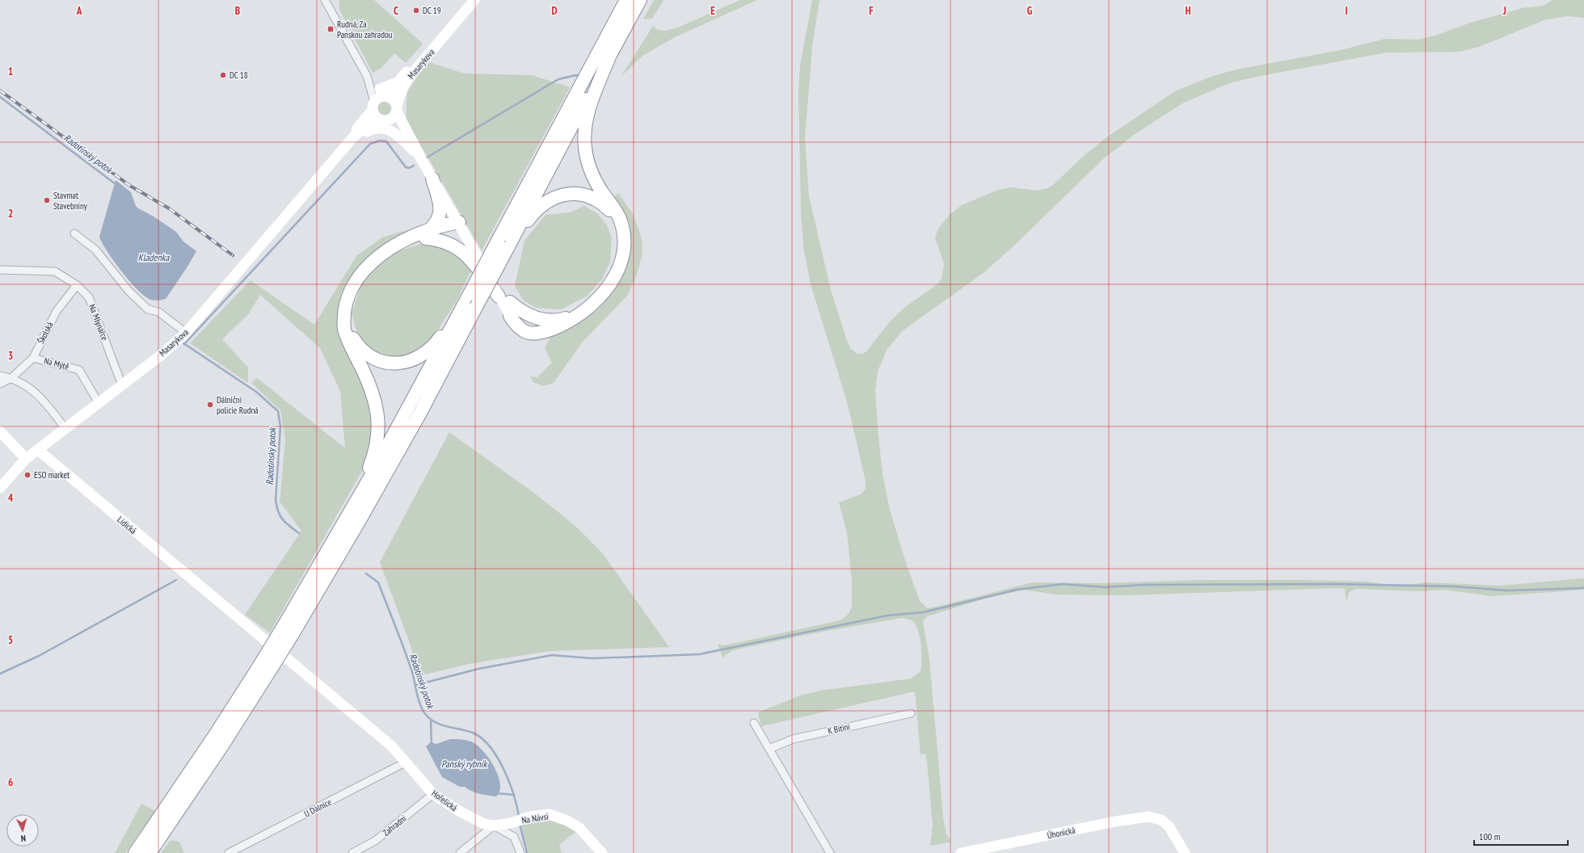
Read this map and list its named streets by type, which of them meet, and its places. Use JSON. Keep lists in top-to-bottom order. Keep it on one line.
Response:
{"streets":{"main road":["Masarykova","Lidická","Hořelická","Na Návsi","Úhonická"],"street":["Na Mlynářce","Školská","Na Mýtě","K Bitíni","U Dálnice","Zahradní"]},"crossings":[["Masarykova","Na Mlynářce"],["Masarykova","Na Mýtě"],["Masarykova","Lidická"],["Na Mlynářce","Školská"],["Školská","Na Mýtě"],["Lidická","Hořelická"],["Hořelická","U Dálnice"],["Hořelická","Na Návsi"],["Hořelická","Zahradní"]],"water":["Radotínský potok","Kladenka","Panský rybník"],"places":{"other":["DC 19","DC 18","Stavmat Stavebniny","Dálniční policie Rudná","ESO market"],"transit":["Rudná, Za Panskou zahradou"]},"scale_bar":"100 m","north":"bottom","grid":{"columns":["A","B","C","D","E","F","G","H","I","J"],"rows":["1","2","3","4","5","6"]}}
